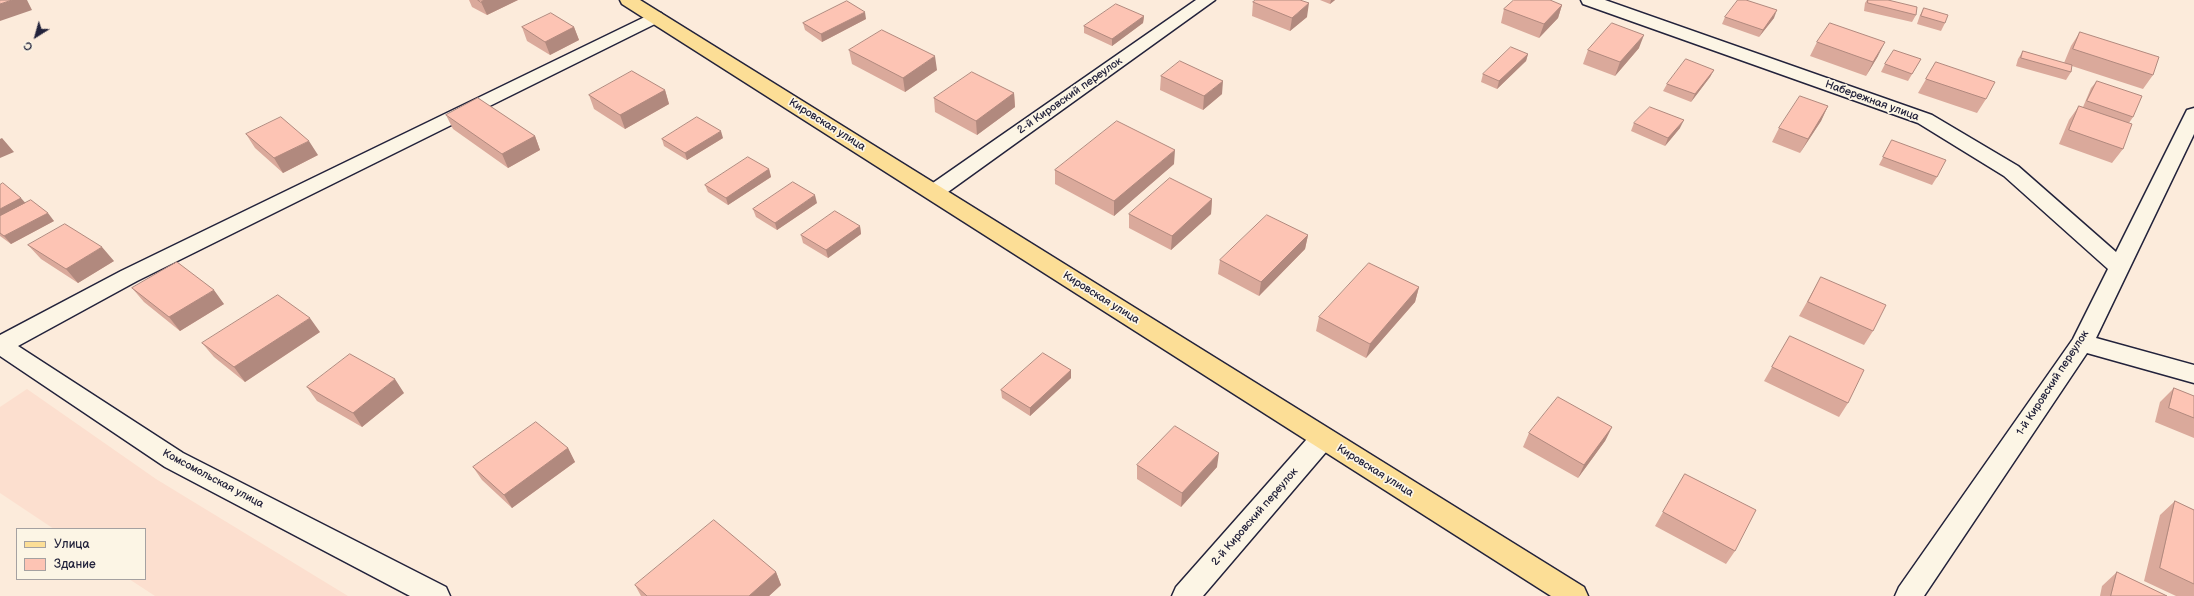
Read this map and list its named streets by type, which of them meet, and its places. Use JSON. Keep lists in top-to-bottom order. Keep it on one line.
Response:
{"streets":{"main road":["Кировская улица"],"street":["2-й Кировский переулок","Набережная улица","1-й Кировский переулок","Комсомольская улица"]},"crossings":[["2-й Кировский переулок","Кировская улица"],["Набережная улица","1-й Кировский переулок"]],"legend":["Улица","Здание"],"north":"bottom left"}
